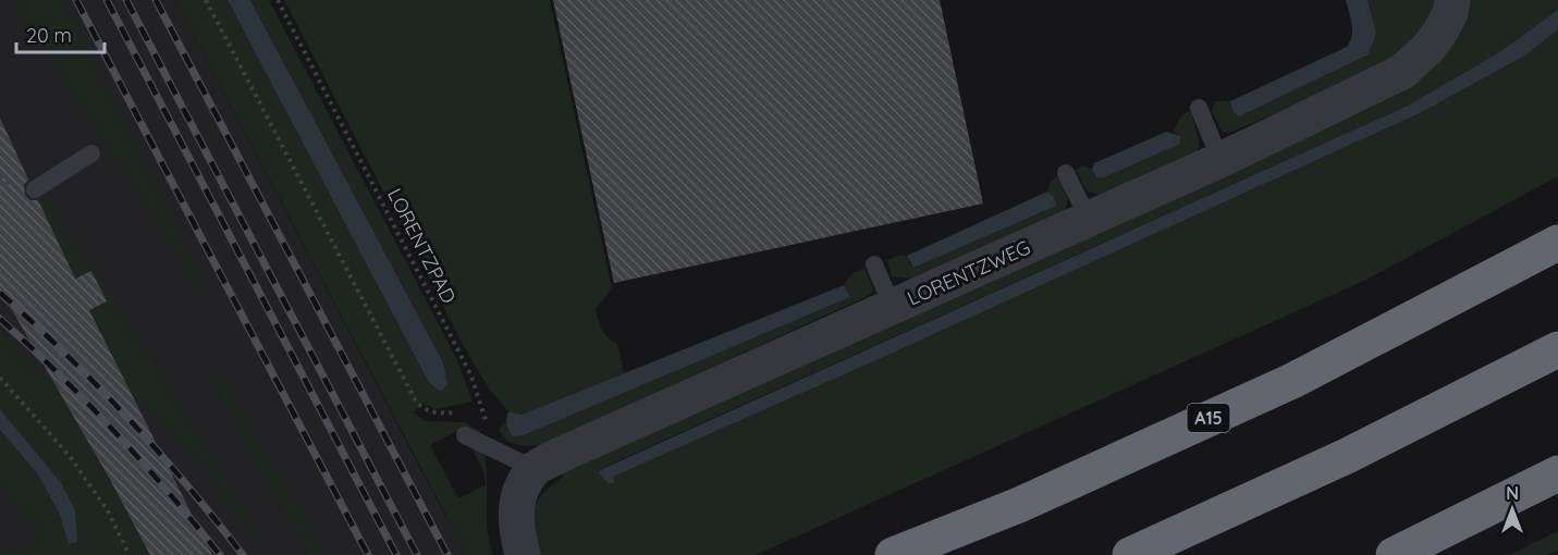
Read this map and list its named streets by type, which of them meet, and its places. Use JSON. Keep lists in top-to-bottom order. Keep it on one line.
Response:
{"streets":{"highway":["A15"],"street":["LORENTZWEG"],"path":["LORENTZPAD"]},"scale_bar":"20 m","north":"top"}
